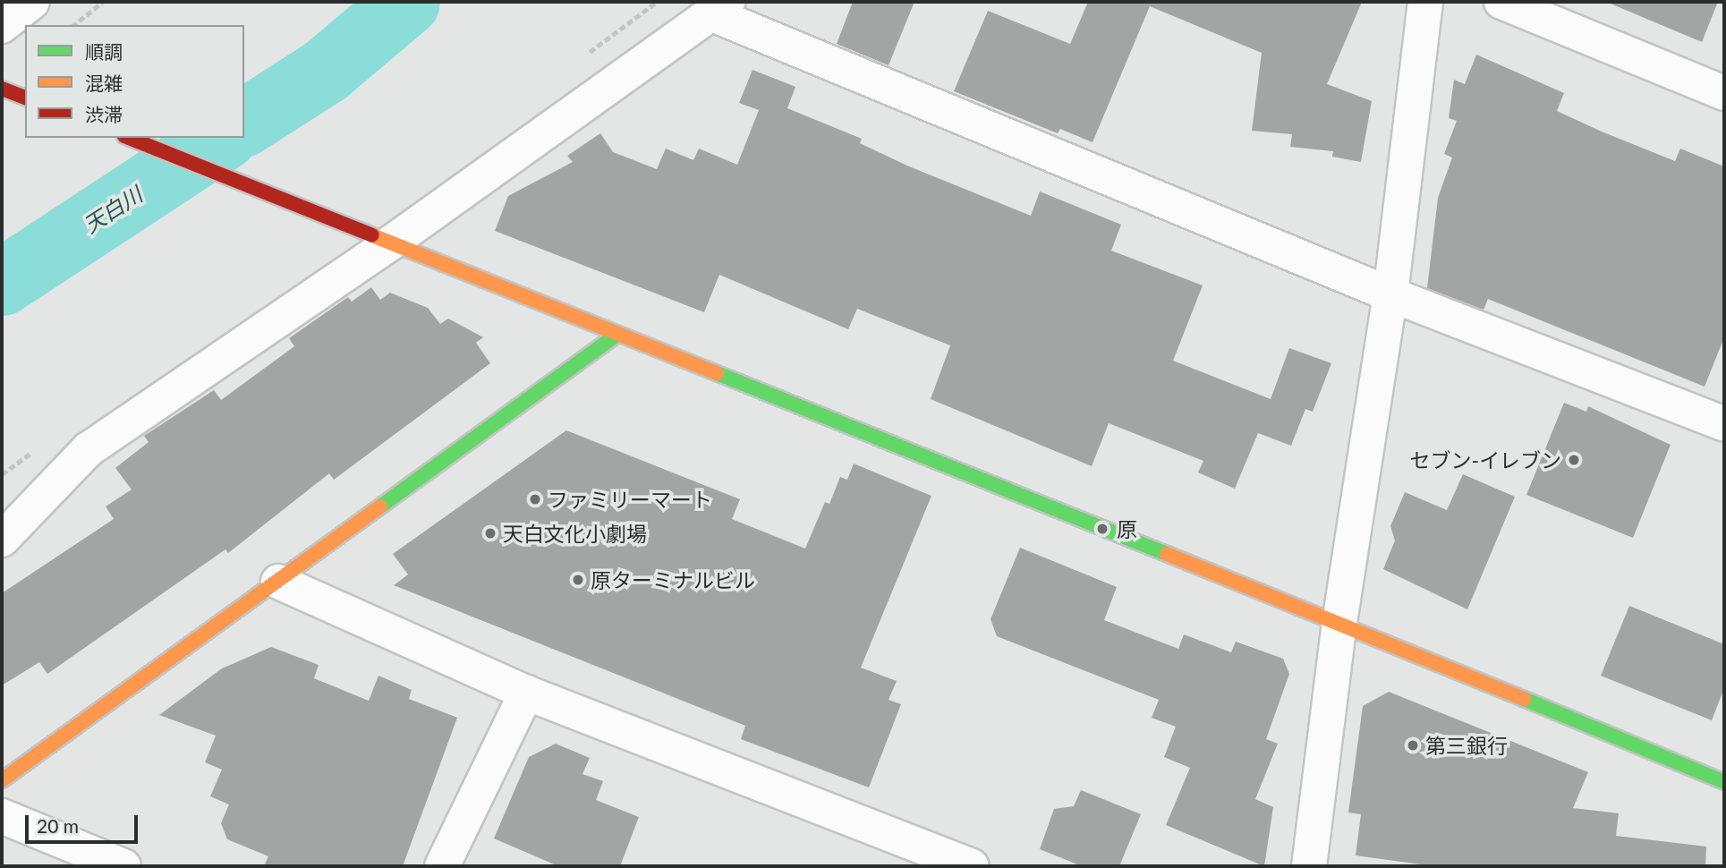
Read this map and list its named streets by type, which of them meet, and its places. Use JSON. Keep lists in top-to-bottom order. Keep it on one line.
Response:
{"water":["天白川"],"places":["セブン-イレブン","ファミリーマート","原","天白文化小劇場","原ターミナルビル","第三銀行"],"legend":["順調","混雑","渋滞"],"scale_bar":"20 m"}
